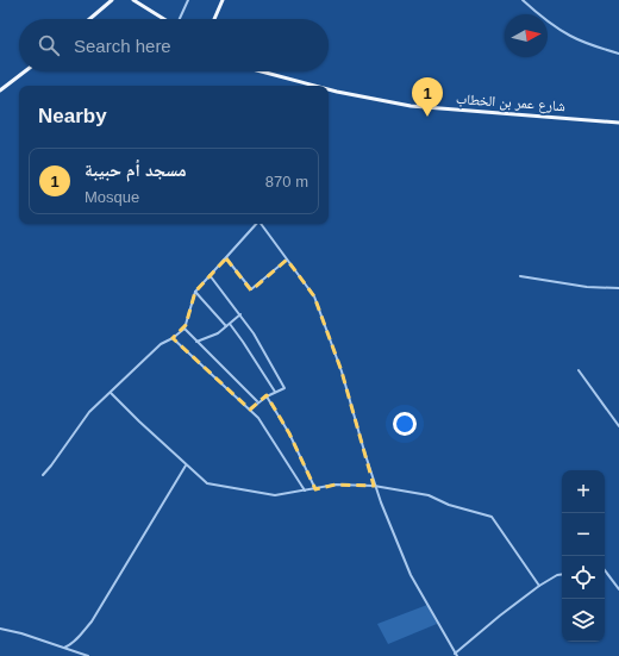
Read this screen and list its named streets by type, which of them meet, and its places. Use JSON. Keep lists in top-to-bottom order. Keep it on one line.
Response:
{"streets":{"main road":["شارع عمر بن الخطاب"]},"north":"right","page":{"search":"Search here","pins":"1","heading":"Nearby","list":[{"mark":"1","name":"مسجد أم حبيبة","note":"Mosque","value":"870 m"}],"map_buttons":["+","−"]}}
